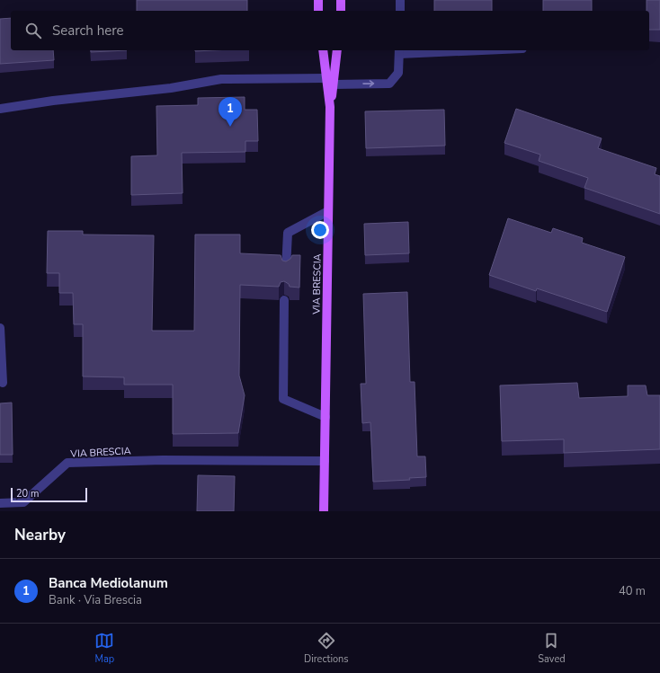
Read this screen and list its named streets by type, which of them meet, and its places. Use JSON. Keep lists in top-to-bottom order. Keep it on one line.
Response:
{"streets":{"main road":["VIA BRESCIA"]},"scale_bar":"20 m","page":{"search":"Search here","pins":"1","scale":"20 m","heading":"Nearby","list":[{"mark":"1","name":"Banca Mediolanum","note":"Bank · Via Brescia","value":"40 m"}],"nav":["Map","Directions","Saved"]}}
